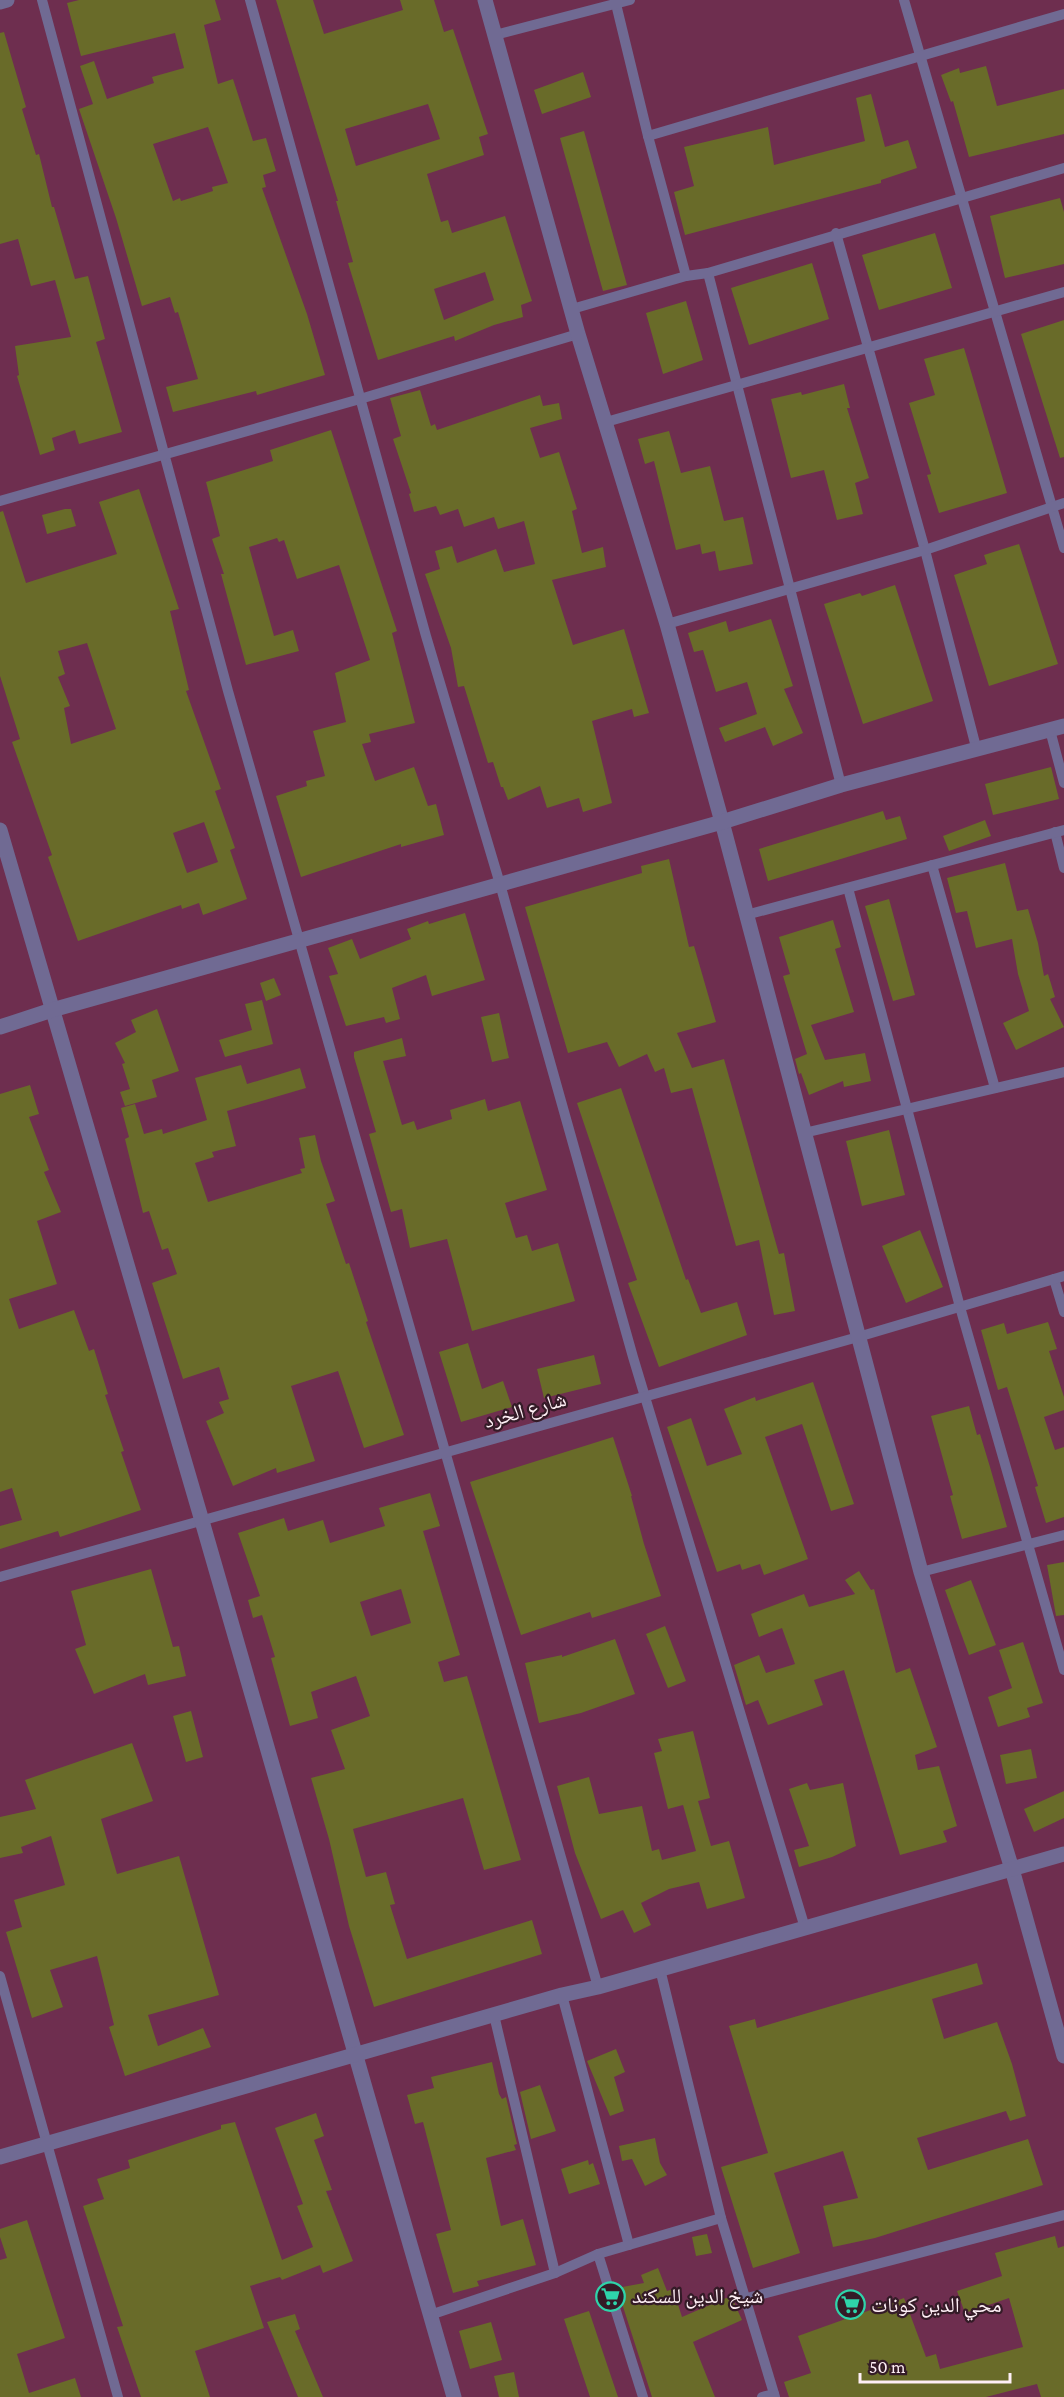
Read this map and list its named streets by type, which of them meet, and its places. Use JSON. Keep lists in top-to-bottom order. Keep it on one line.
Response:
{"streets":{"lane":["شارع الخرد"]},"places":{"supermarket":["شيخ الدين للسكند","محي الدين كونات"]},"scale_bar":"50 m"}
